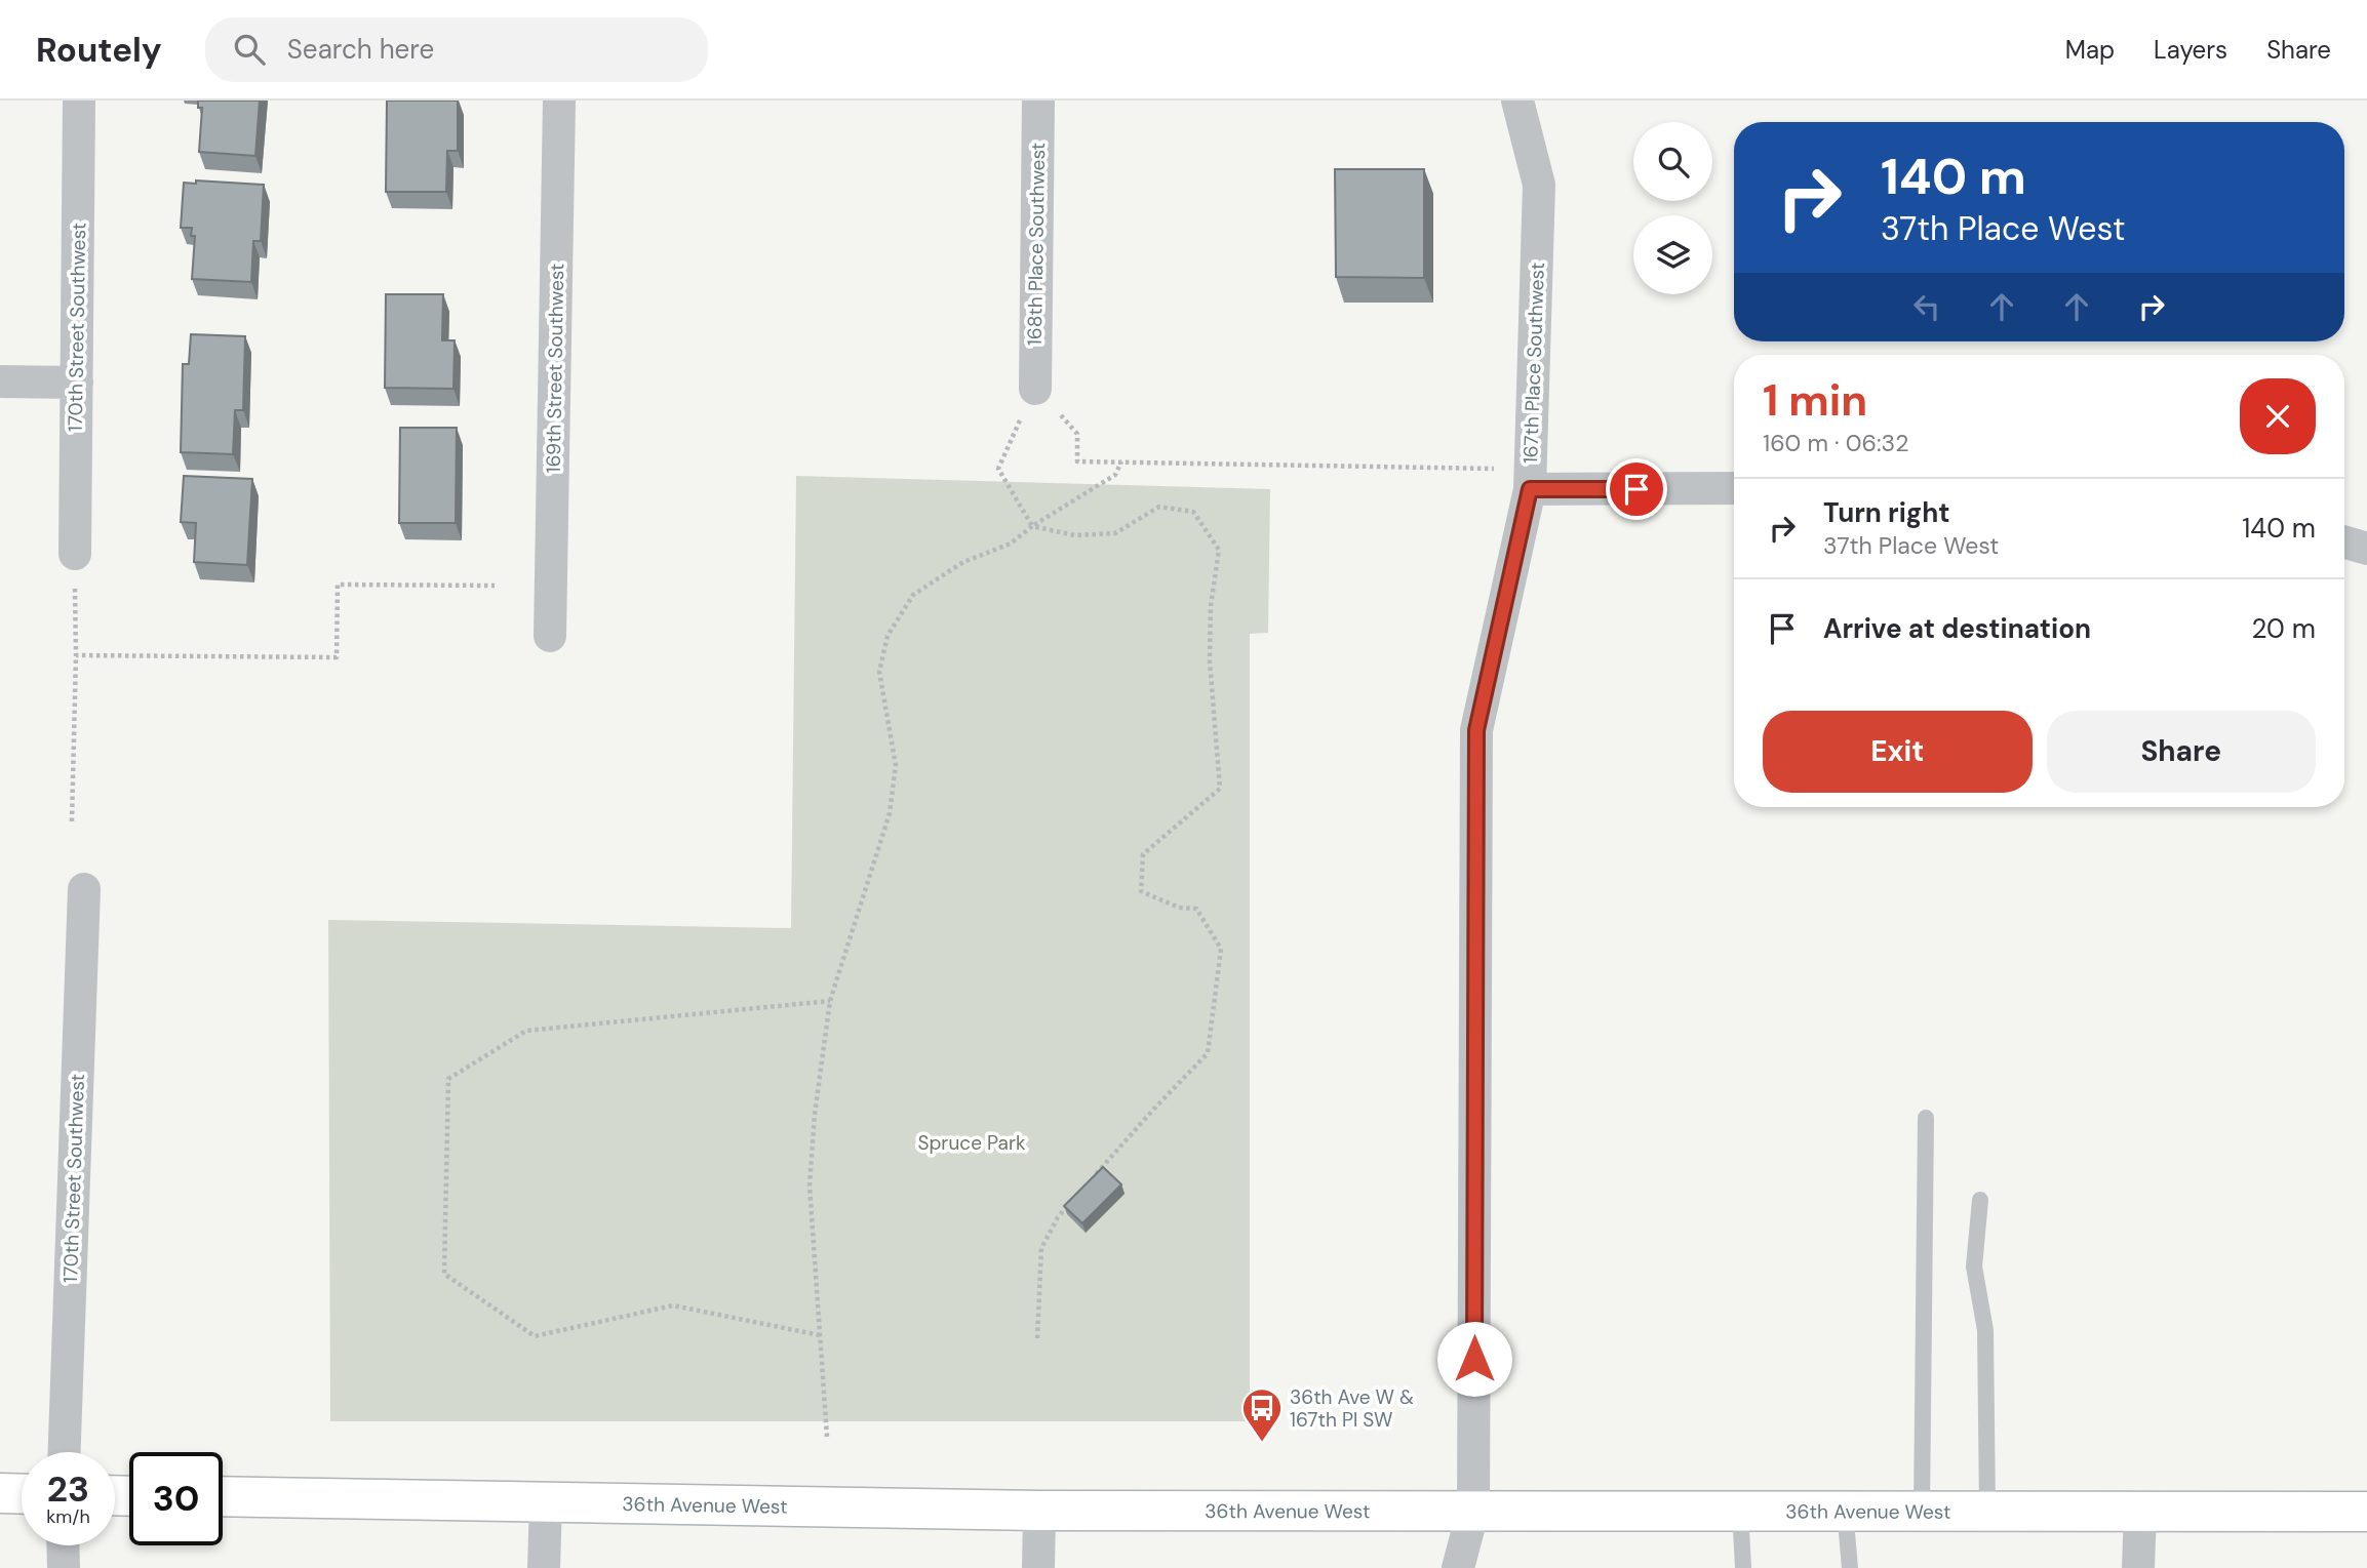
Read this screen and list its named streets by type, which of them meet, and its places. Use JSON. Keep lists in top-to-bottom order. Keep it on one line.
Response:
{"streets":{"main road":["36th Avenue West"],"street":["168th Place Southwest","170th Street Southwest","167th Place Southwest","169th Street Southwest"]},"crossings":[["167th Place Southwest","36th Avenue West"]],"parks":["Spruce Park"],"places":{"bus stop":["36th Ave W & 167th Pl SW"]},"page":{"header":"Routely","search":"Search here","nav":["Map","Layers","Share"],"turn":["140 m","37th Place West"],"heading":["1 min","160 m · 06:32"],"list":[{"name":"Turn right","note":"37th Place West","value":"140 m"},{"name":"Arrive at destination","value":"20 m"}],"buttons":["Exit","Share"],"speed":"23 km/h","limit":"30"}}
